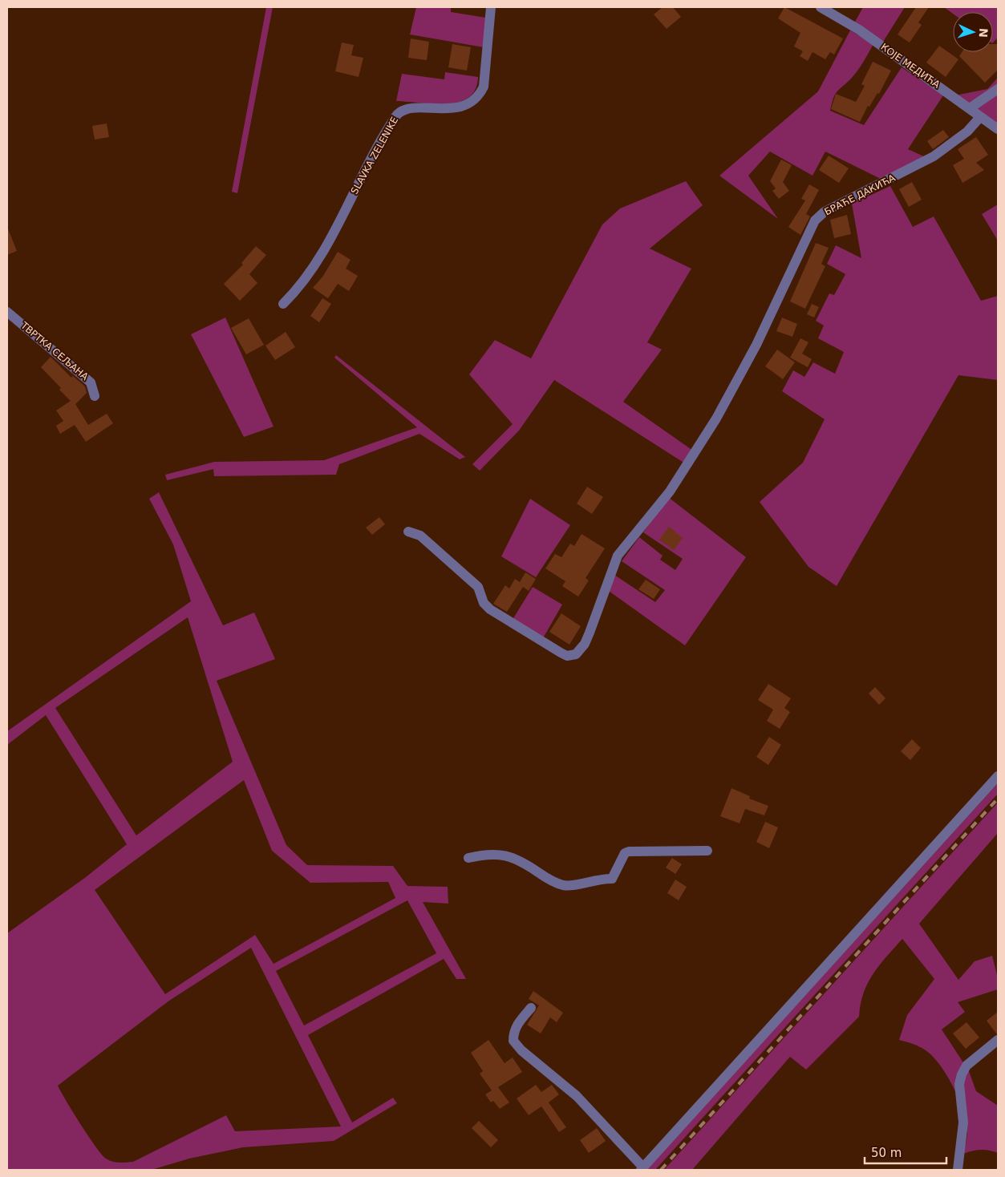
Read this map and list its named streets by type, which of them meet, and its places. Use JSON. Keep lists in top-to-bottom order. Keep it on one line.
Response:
{"streets":{"street":["КОЈЕ МЕДИЋА","SLAVKA ZELENIKE","БРАЋЕ ДАКИЋА","ТВРТКА СЕЉАНА"]},"crossings":[["КОЈЕ МЕДИЋА","БРАЋЕ ДАКИЋА"]],"scale_bar":"50 m","north":"right"}
